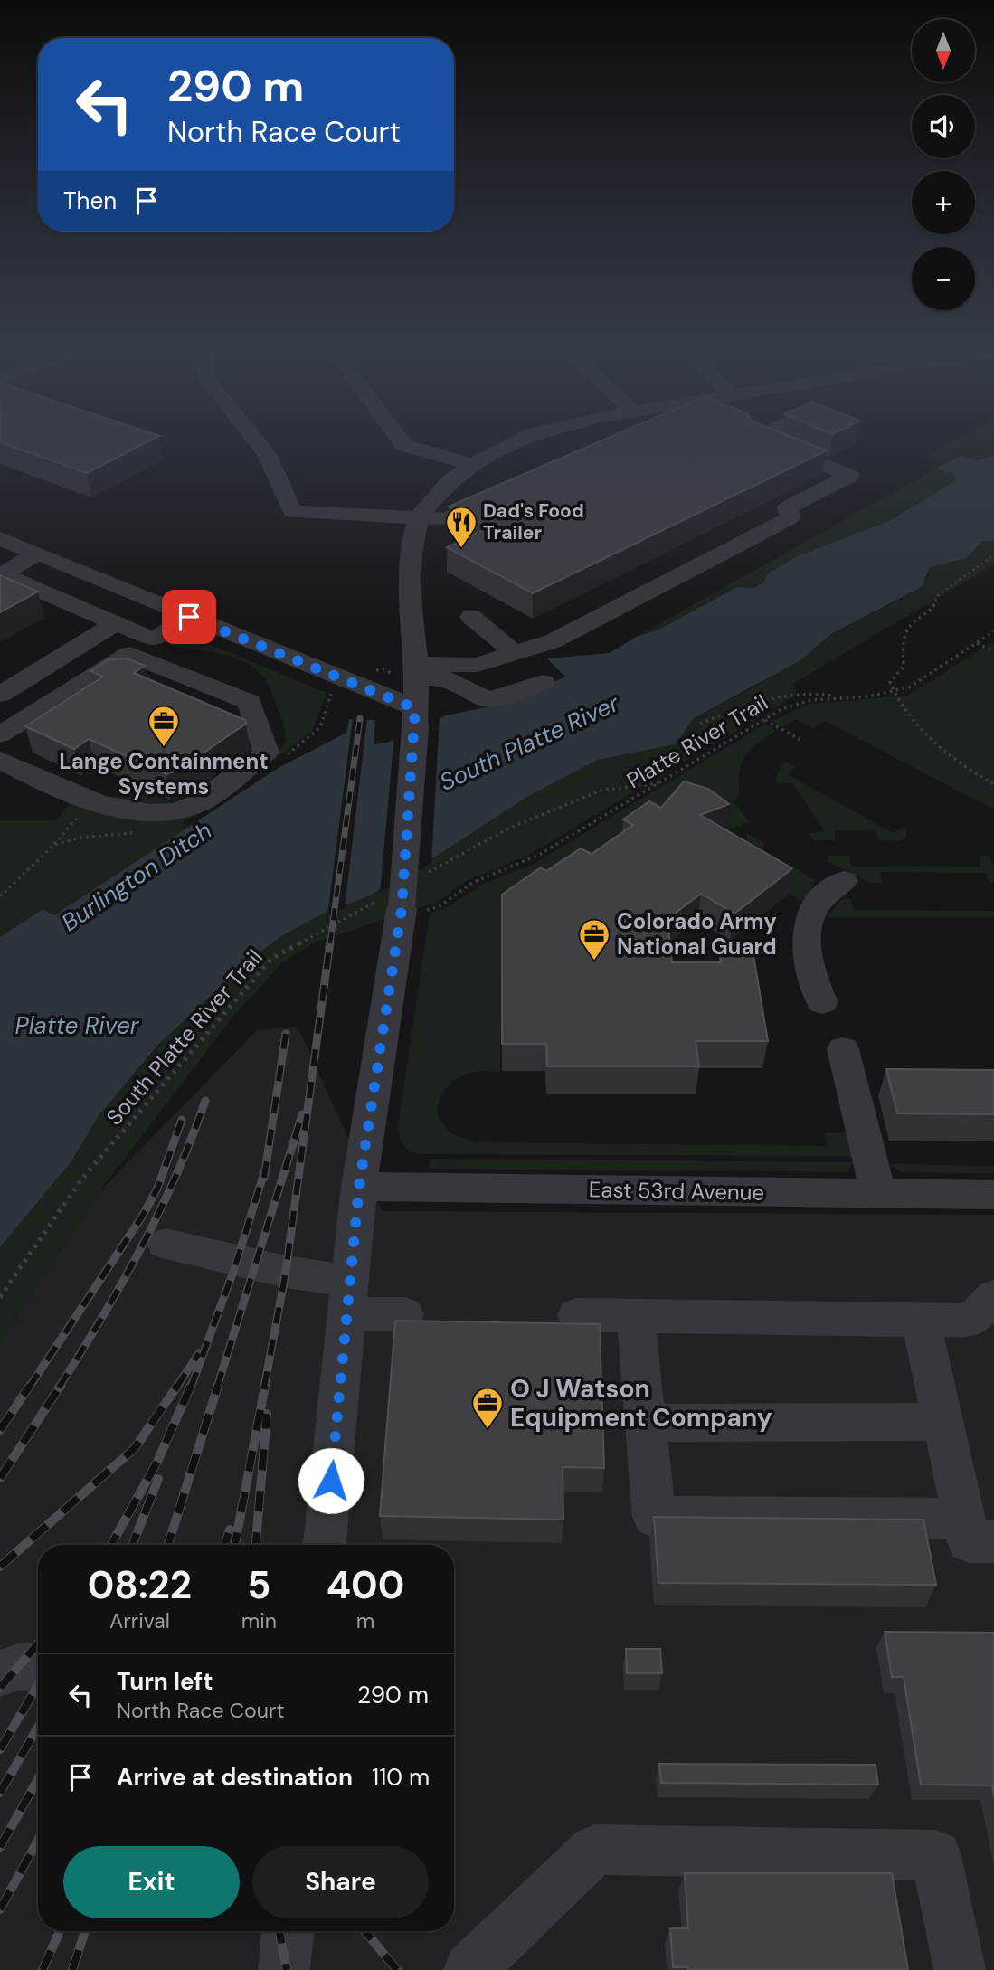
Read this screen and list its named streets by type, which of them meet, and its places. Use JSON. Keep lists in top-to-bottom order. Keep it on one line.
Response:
{"streets":{"street":["East 53rd Avenue"],"path":["Platte River Trail","South Platte River Trail"]},"crossings":[["Platte River Trail","South Platte River Trail"]],"water":["South Platte River","Burlington Ditch","Platte River"],"places":{"restaurant":["Dad's Food Trailer"],"office":["Lange Containment Systems","Colorado Army National Guard","O J Watson Equipment Company"]},"north":"bottom","page":{"map_buttons":["+","−"],"turn":["290 m","North Race Court"],"then":"Then","eta":["08:22","Arrival","5","min","400","m"],"list":[{"name":"Turn left","note":"North Race Court","value":"290 m"},{"name":"Arrive at destination","value":"110 m"}],"buttons":["Exit","Share"]}}
